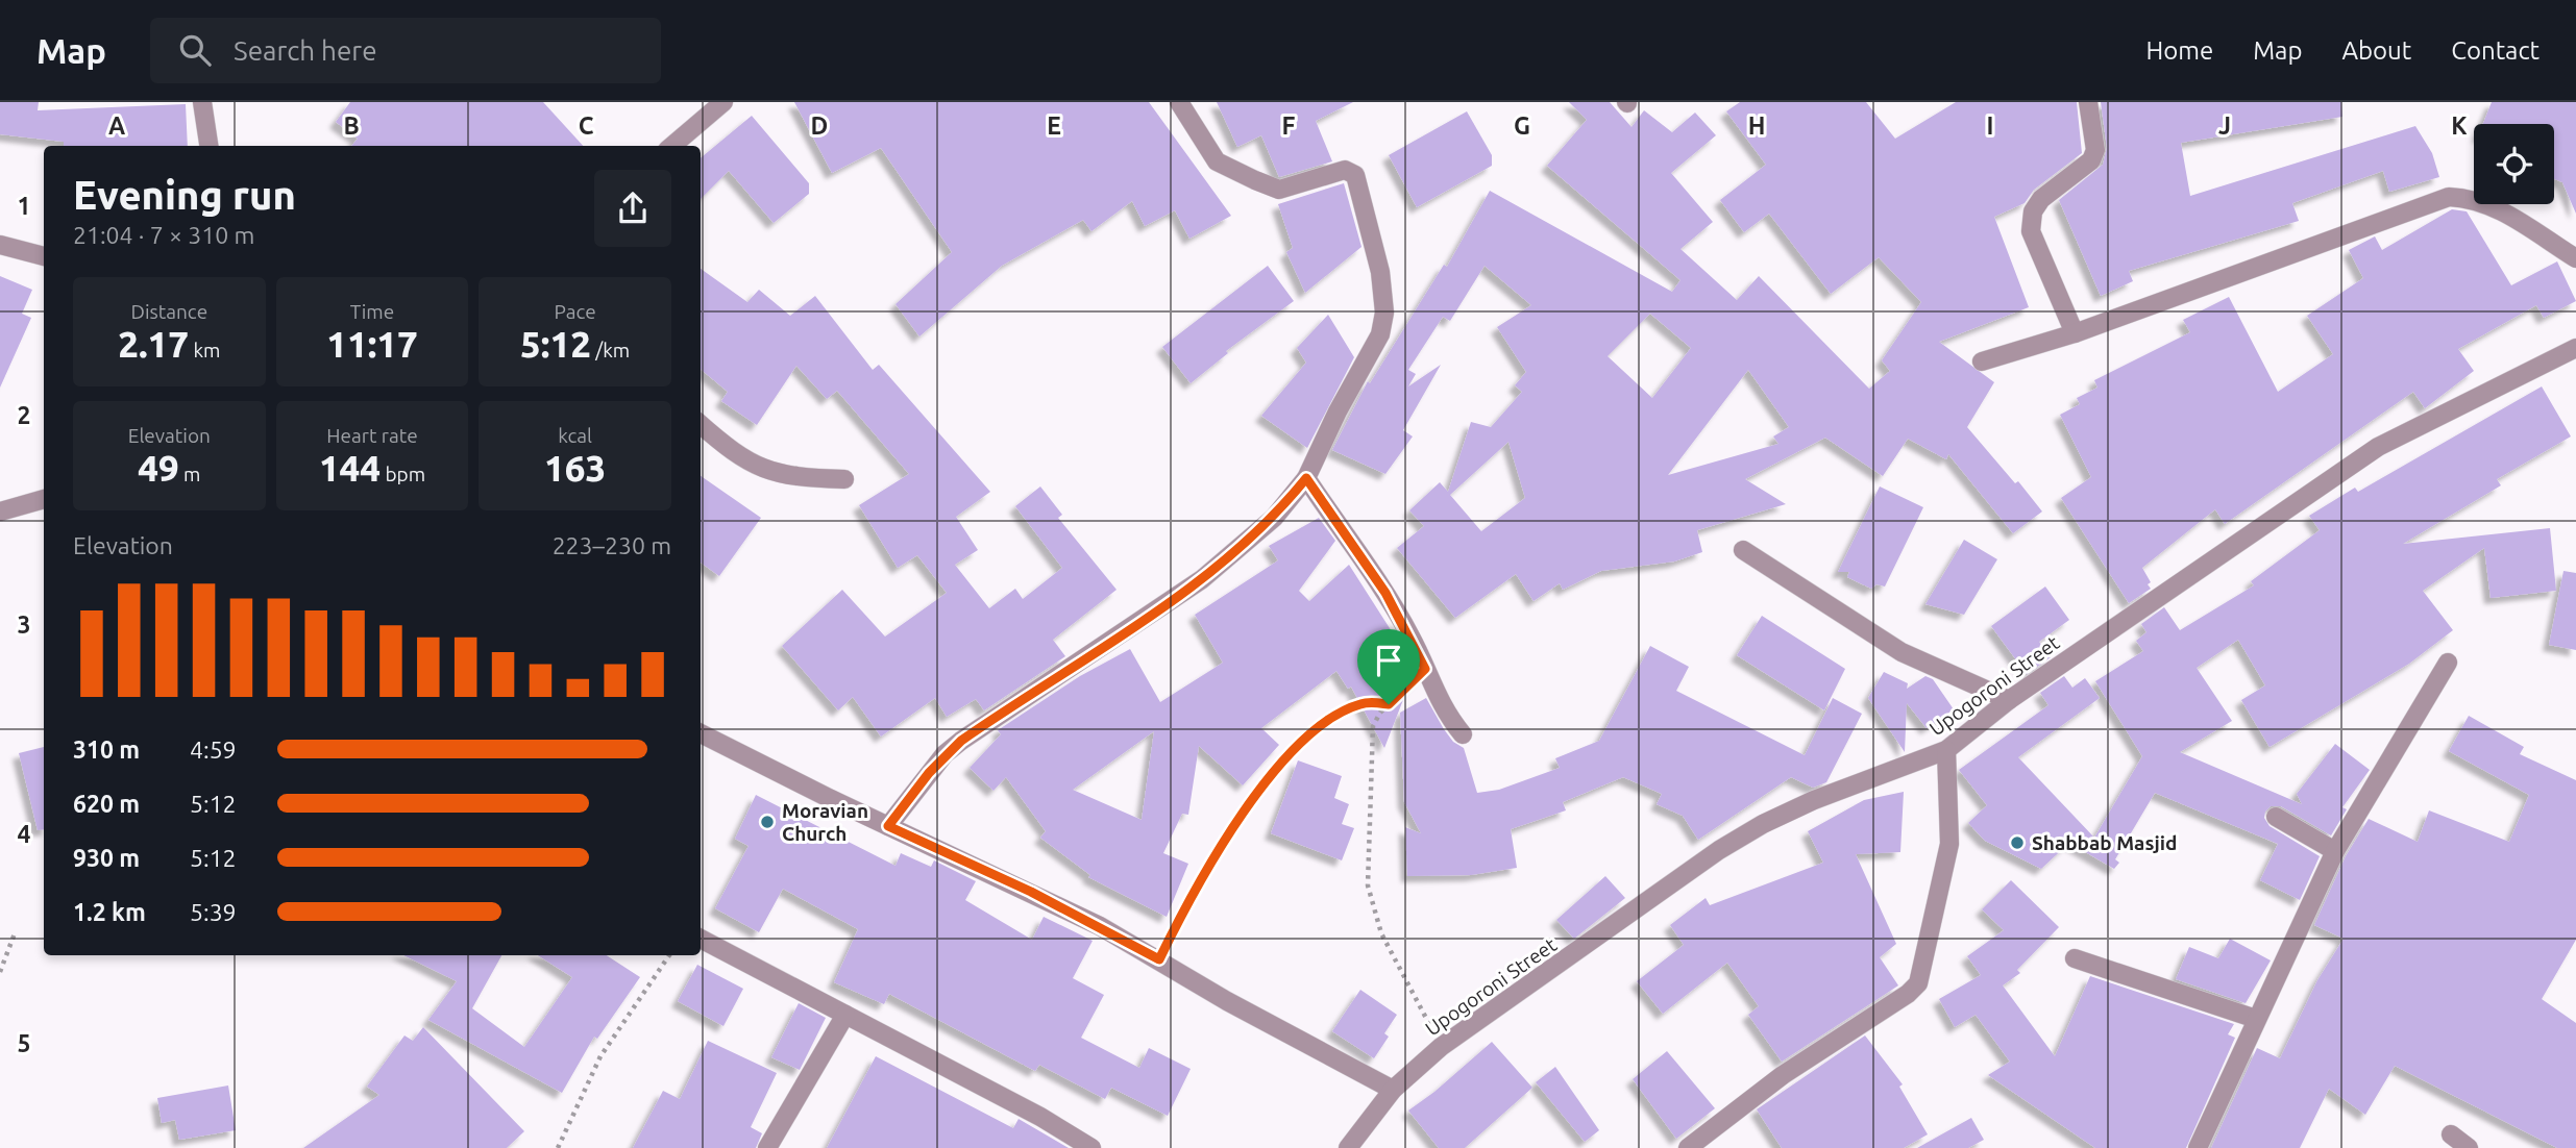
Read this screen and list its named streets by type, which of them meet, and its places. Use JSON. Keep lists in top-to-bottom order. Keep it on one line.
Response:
{"streets":{"street":["Upogoroni Street"]},"places":["Moravian Church","Shabbab Masjid"],"page":{"header":"Map","search":"Search here","nav":["Home","Map","About","Contact"],"heading":["Evening run","21:04 · 7 × 310 m"],"stats":[["Distance","2.17 km"],["Time","11:17"],["Pace","5:12 /km"],["Elevation","49 m"],["Heart rate","144 bpm"],["kcal","163"]],"chart":["Elevation","223–230 m"],"list":[{"name":"310 m","note":"4:59"},{"name":"620 m","note":"5:12"},{"name":"930 m","note":"5:12"},{"name":"1.2 km","note":"5:39"}]},"grid":{"columns":["A","B","C","D","E","F","G","H","I","J","K"],"rows":["1","2","3","4","5"]}}
